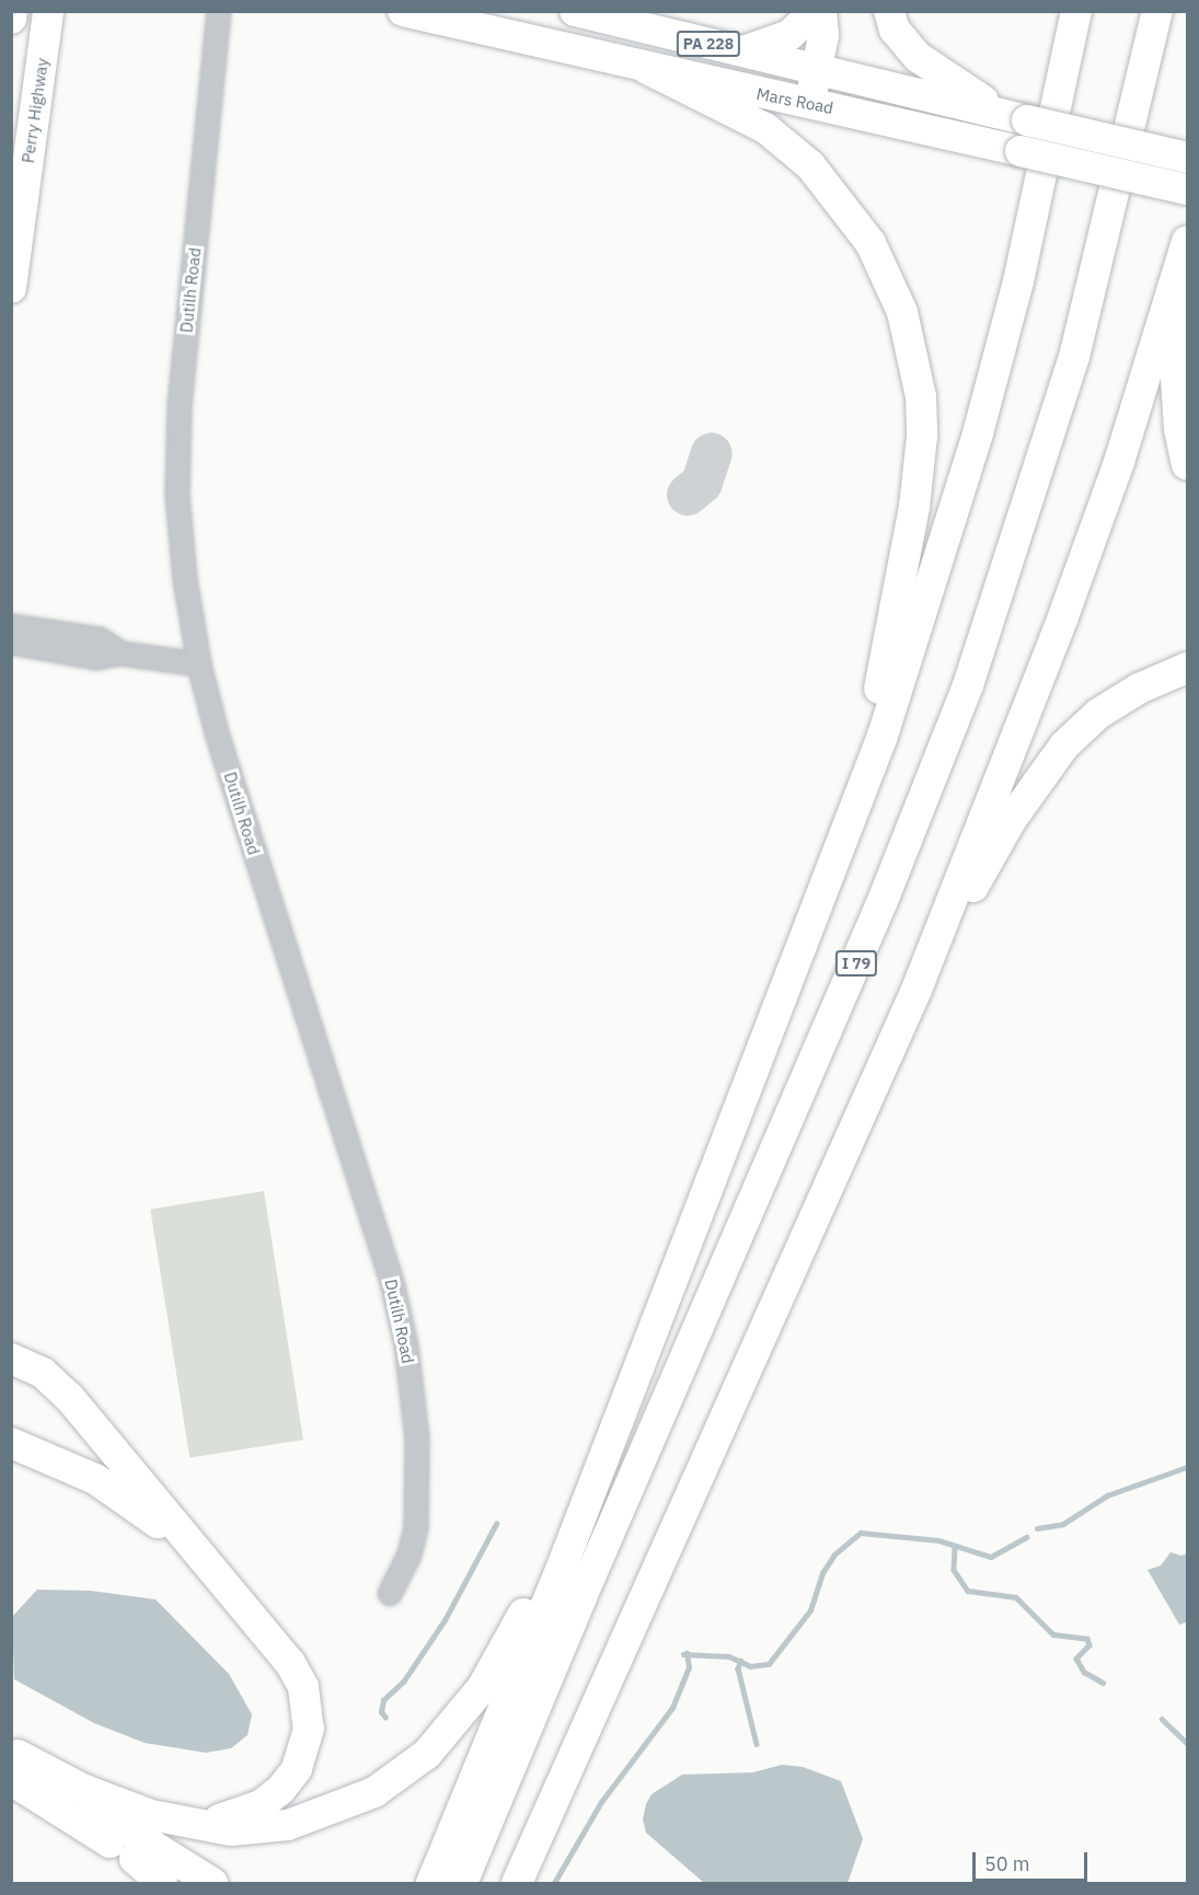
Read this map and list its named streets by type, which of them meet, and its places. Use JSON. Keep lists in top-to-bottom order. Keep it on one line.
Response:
{"streets":{"highway":["PA 228","Mars Road","Perry Highway","I 79"],"street":["Dutilh Road"]},"scale_bar":"50 m"}
